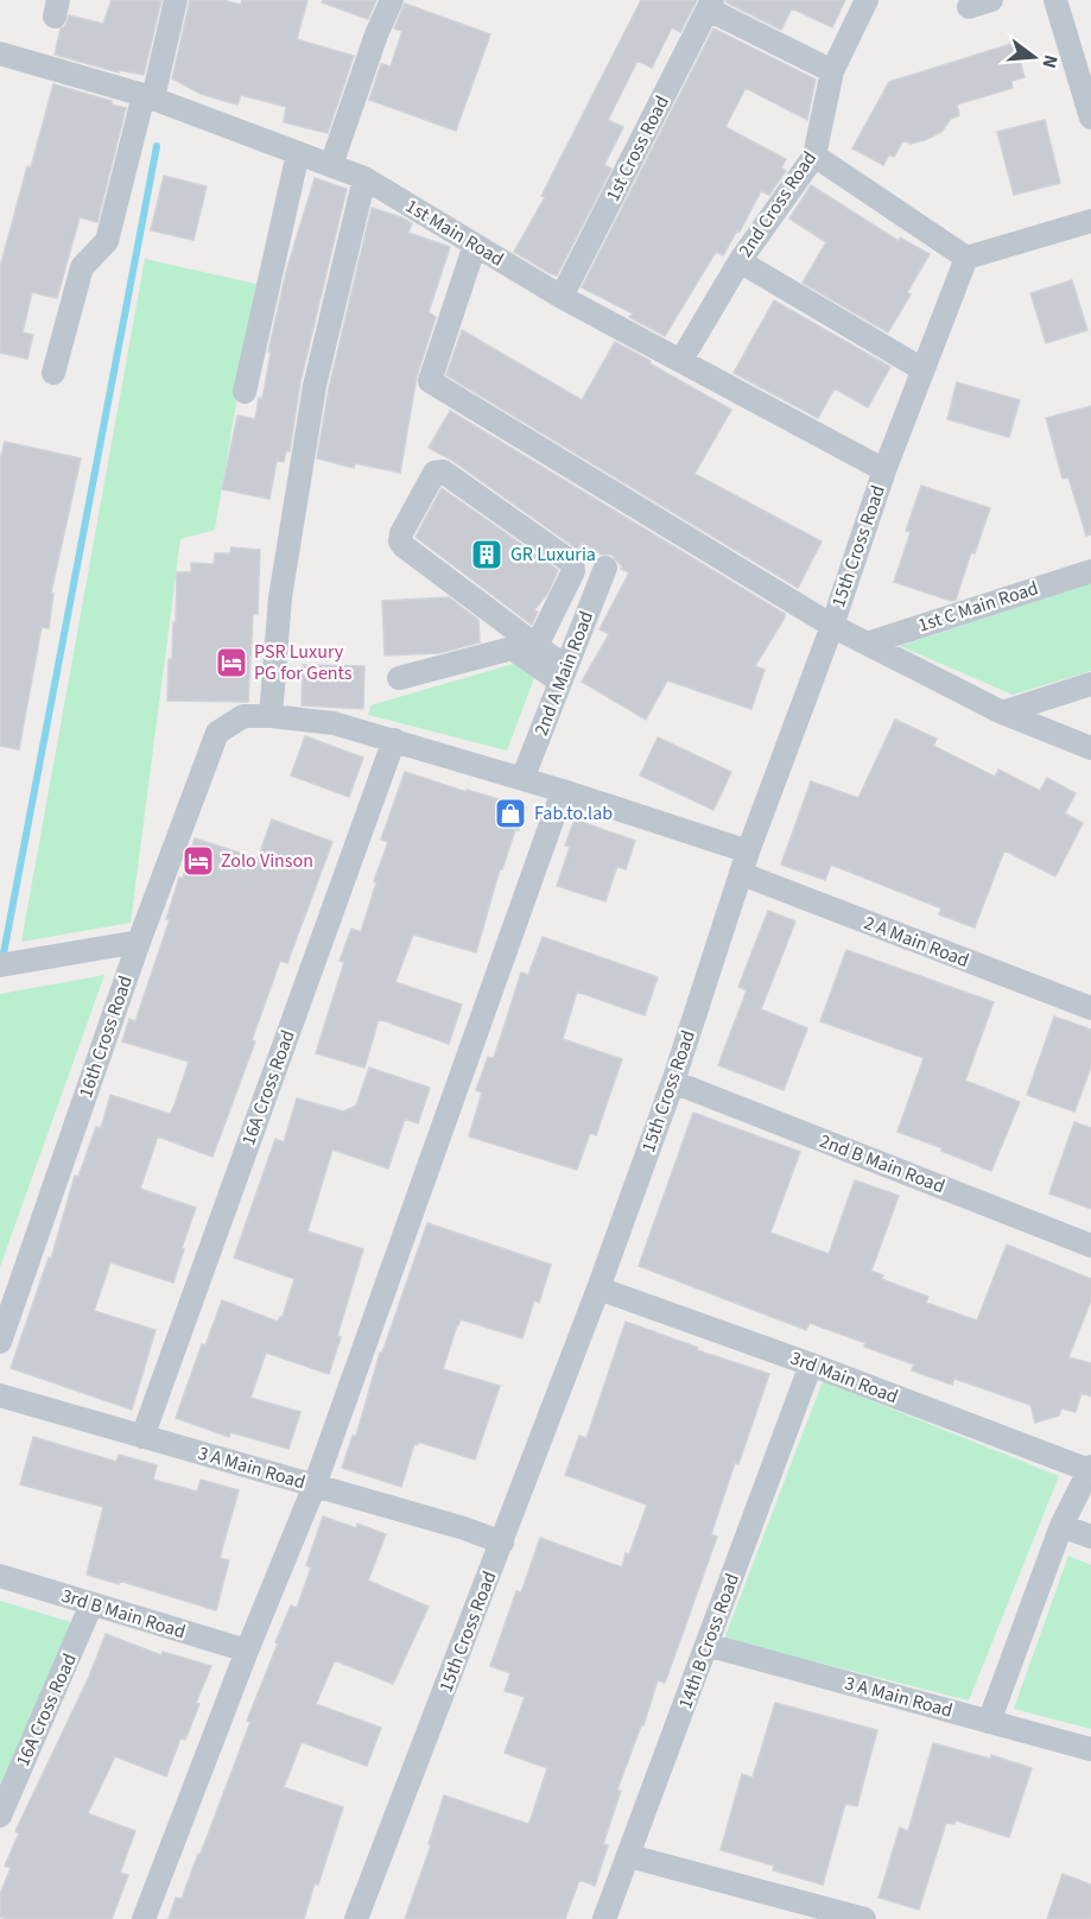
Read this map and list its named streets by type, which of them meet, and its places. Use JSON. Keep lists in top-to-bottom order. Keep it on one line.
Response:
{"streets":{"street":["1st Cross Road","2nd Cross Road","1st Main Road","15th Cross Road","1st C Main Road","2nd A Main Road","2 A Main Road","16th Cross Road","16A Cross Road","2nd B Main Road","3rd Main Road","3 A Main Road","3rd B Main Road","14th B Cross Road"]},"crossings":[["1st Cross Road","1st Main Road"],["2nd Cross Road","1st Main Road"],["1st Main Road","15th Cross Road"],["15th Cross Road","2 A Main Road"],["15th Cross Road","2nd B Main Road"],["15th Cross Road","3rd Main Road"],["15th Cross Road","3 A Main Road"],["16A Cross Road","3 A Main Road"],["16A Cross Road","3rd B Main Road"],["3rd Main Road","14th B Cross Road"],["3 A Main Road","14th B Cross Road"]],"places":{"building":["GR Luxuria"],"hotel":["PSR Luxury PG for Gents","Zolo Vinson"],"shop":["Fab.to.lab"]},"north":"right"}
